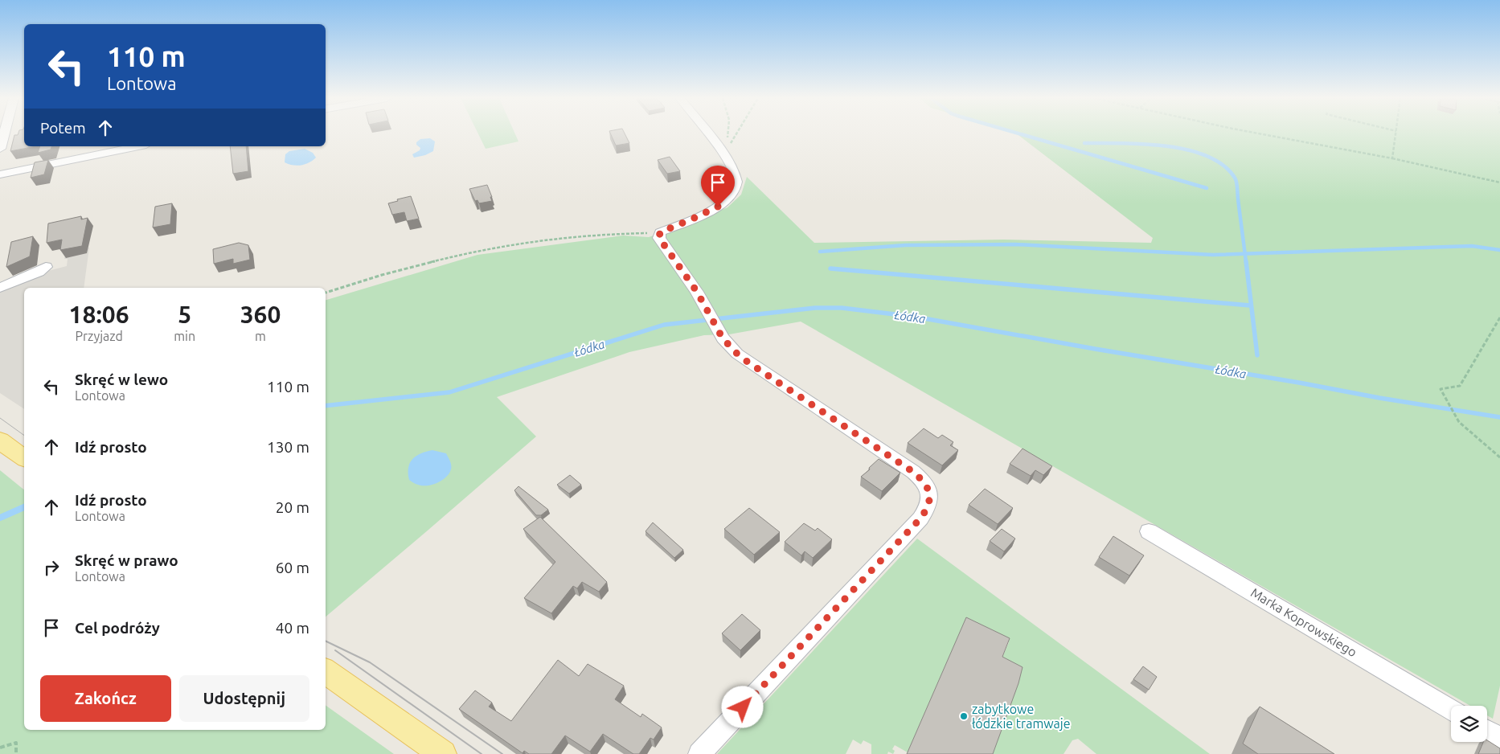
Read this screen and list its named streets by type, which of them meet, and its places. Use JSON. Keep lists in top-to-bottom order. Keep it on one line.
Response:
{"streets":{"street":["Marka Koprowskiego"]},"water":["Łódka"],"places":["zabytkowe łódzkie tramwaje"],"page":{"turn":["110 m","Lontowa"],"then":"Potem","eta":["18:06","Przyjazd","5","min","360","m"],"list":[{"name":"Skręć w lewo","note":"Lontowa","value":"110 m"},{"name":"Idź prosto","value":"130 m"},{"name":"Idź prosto","note":"Lontowa","value":"20 m"},{"name":"Skręć w prawo","note":"Lontowa","value":"60 m"},{"name":"Cel podróży","value":"40 m"}],"buttons":["Zakończ","Udostępnij"]}}
